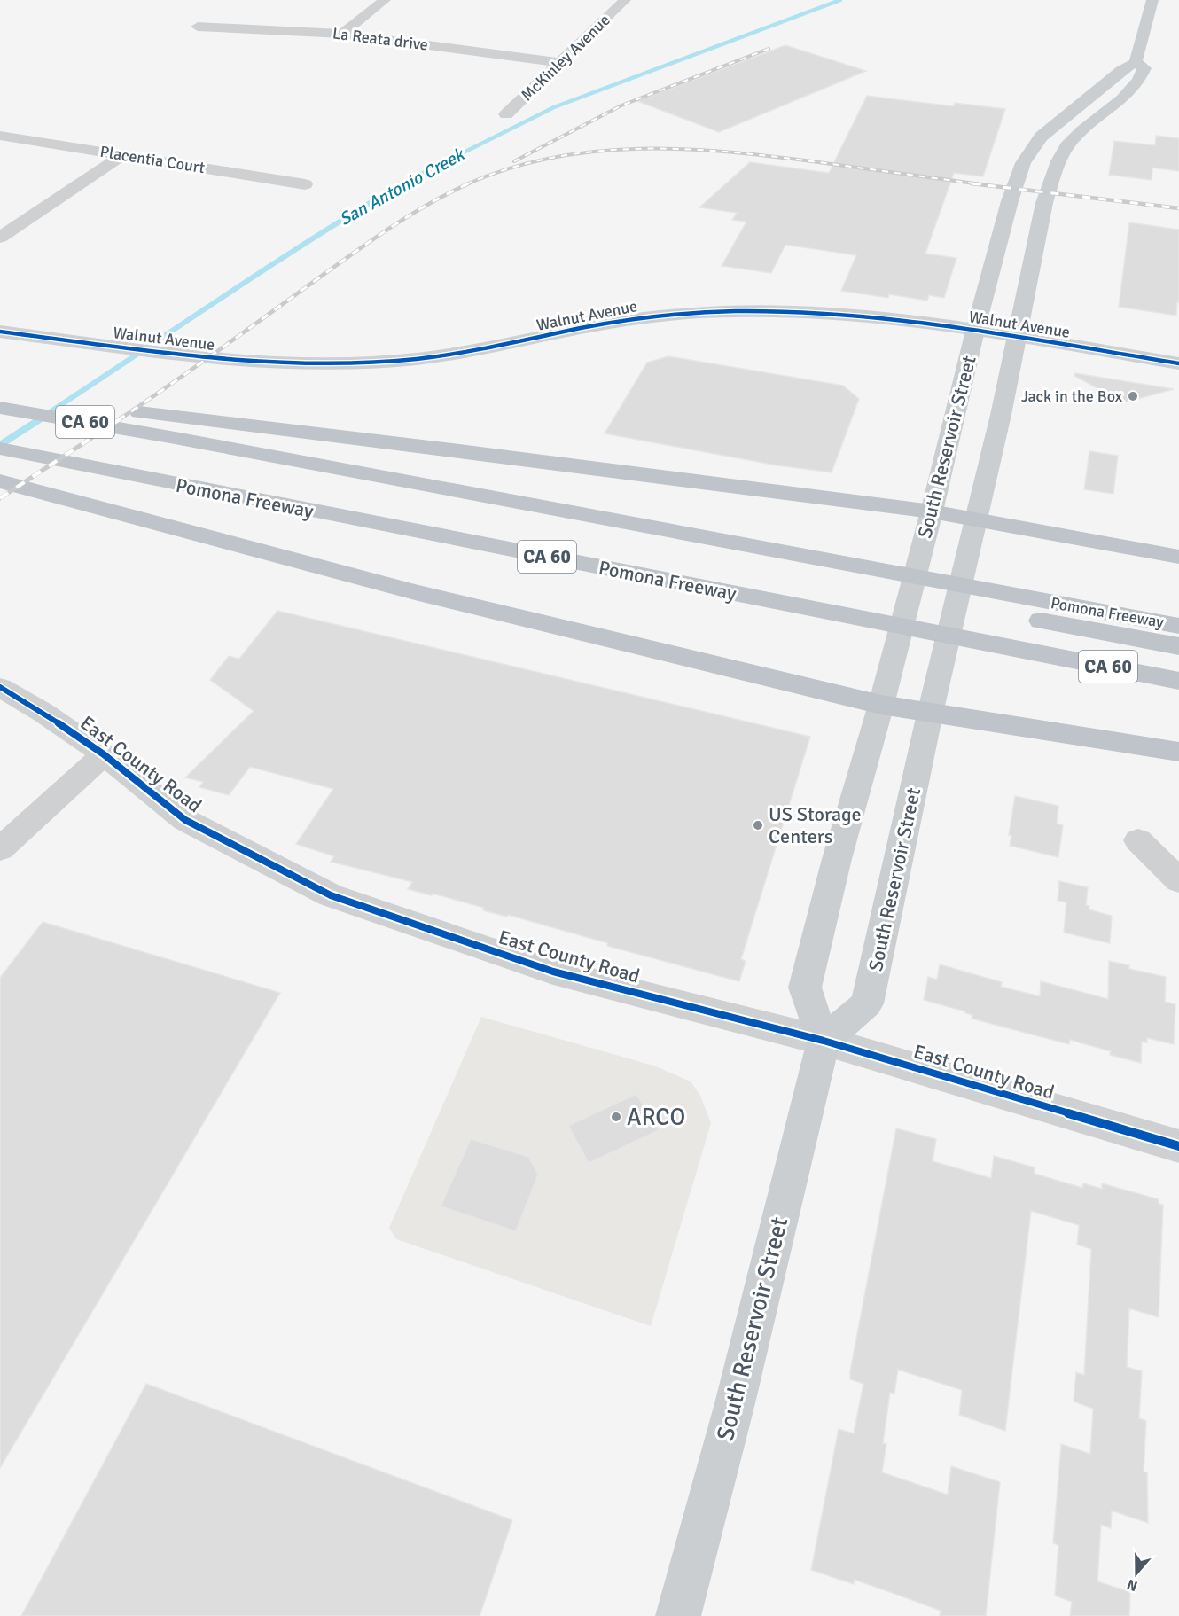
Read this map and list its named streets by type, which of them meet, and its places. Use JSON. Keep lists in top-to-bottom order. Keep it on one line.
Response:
{"streets":{"highway":["CA 60","Pomona Freeway"],"main road":["South Reservoir Street"],"street":["La Reata drive","McKinley Avenue","Placentia Court","Walnut Avenue","East County Road"]},"crossings":[["La Reata drive","McKinley Avenue"],["Walnut Avenue","South Reservoir Street"],["CA 60","Pomona Freeway"],["South Reservoir Street","East County Road"]],"water":["San Antonio Creek"],"places":["Jack in the Box","US Storage Centers","ARCO"],"north":"bottom"}
